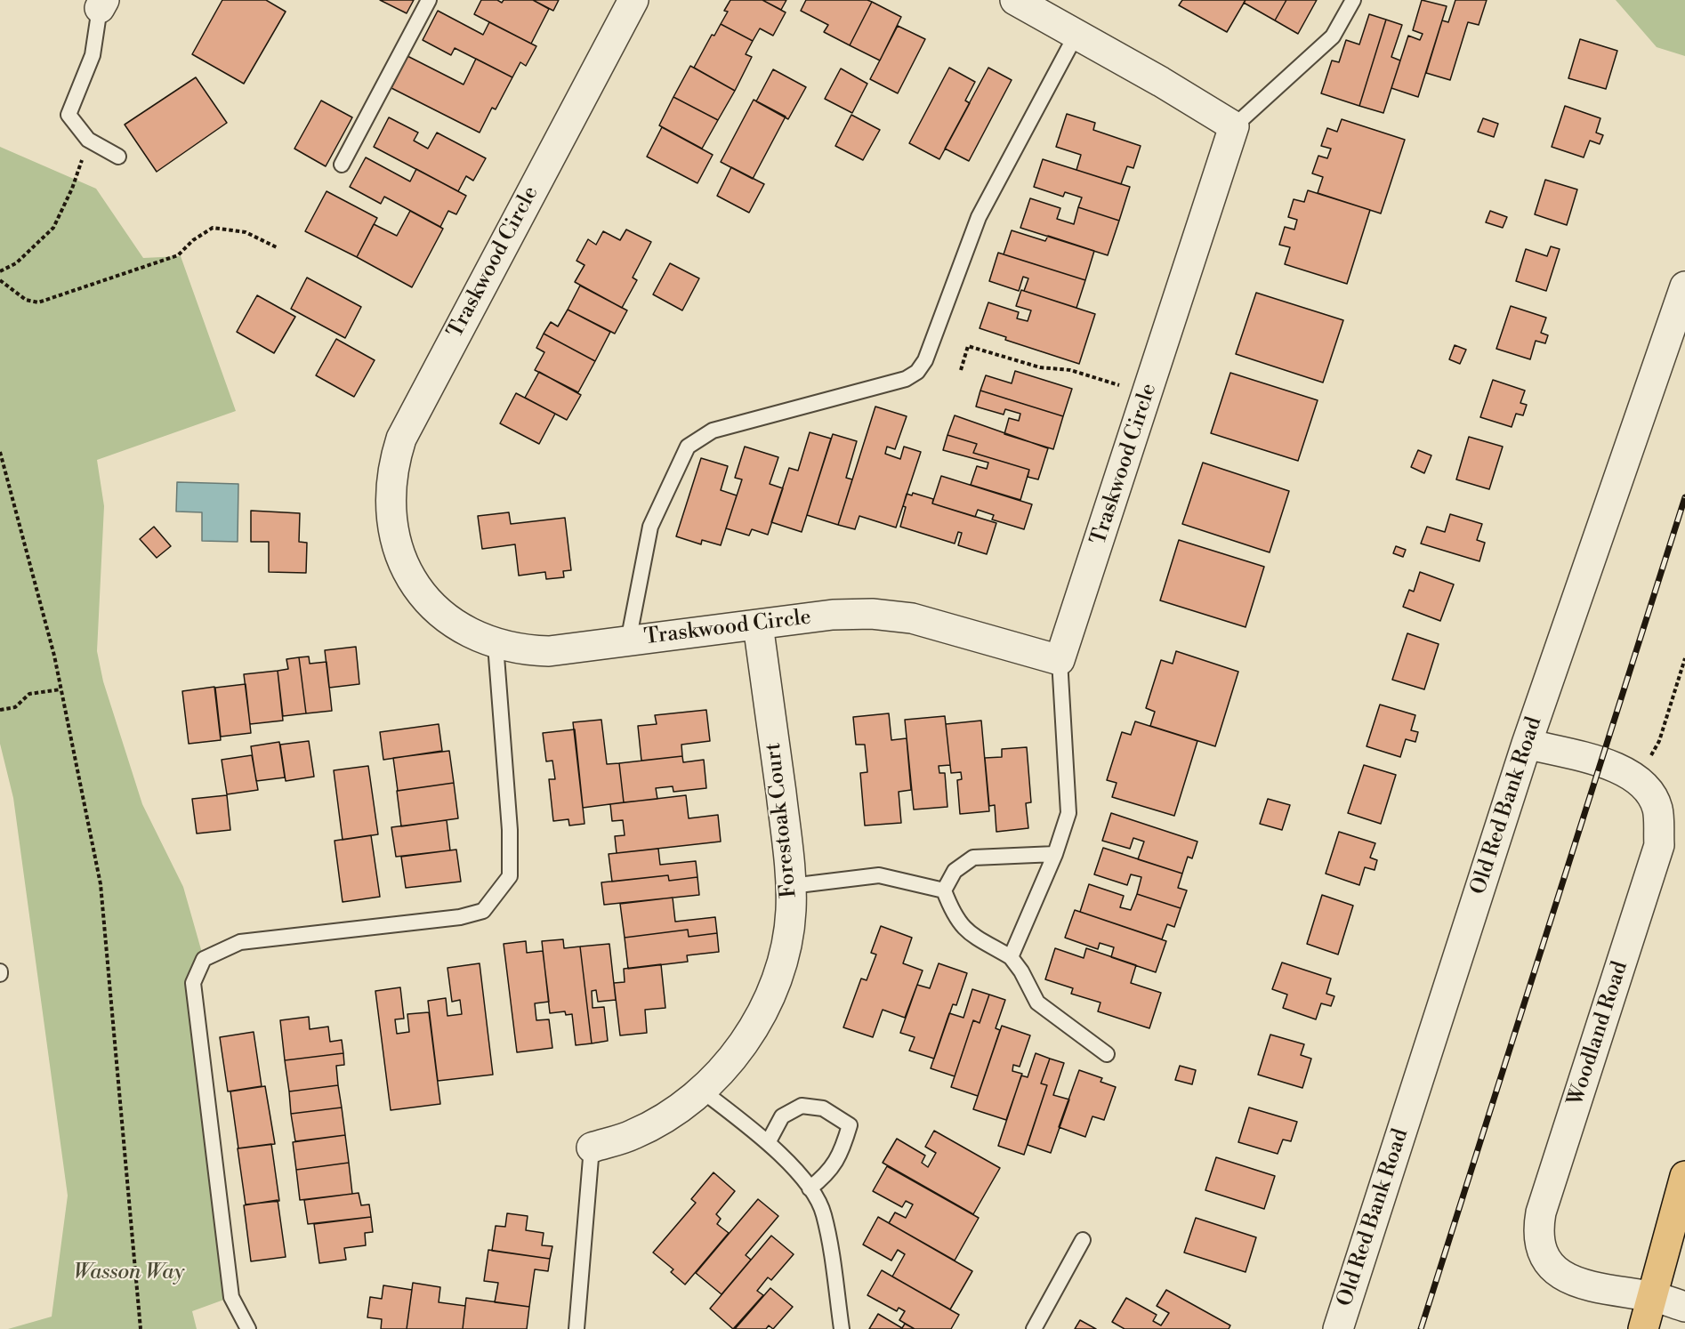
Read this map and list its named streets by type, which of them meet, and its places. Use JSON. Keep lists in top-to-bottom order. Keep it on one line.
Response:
{"streets":{"street":["Traskwood Circle","Old Red Bank Road","Forestoak Court","Woodland Road"]},"crossings":[["Traskwood Circle","Forestoak Court"],["Old Red Bank Road","Woodland Road"]],"parks":["Wasson Way"]}
